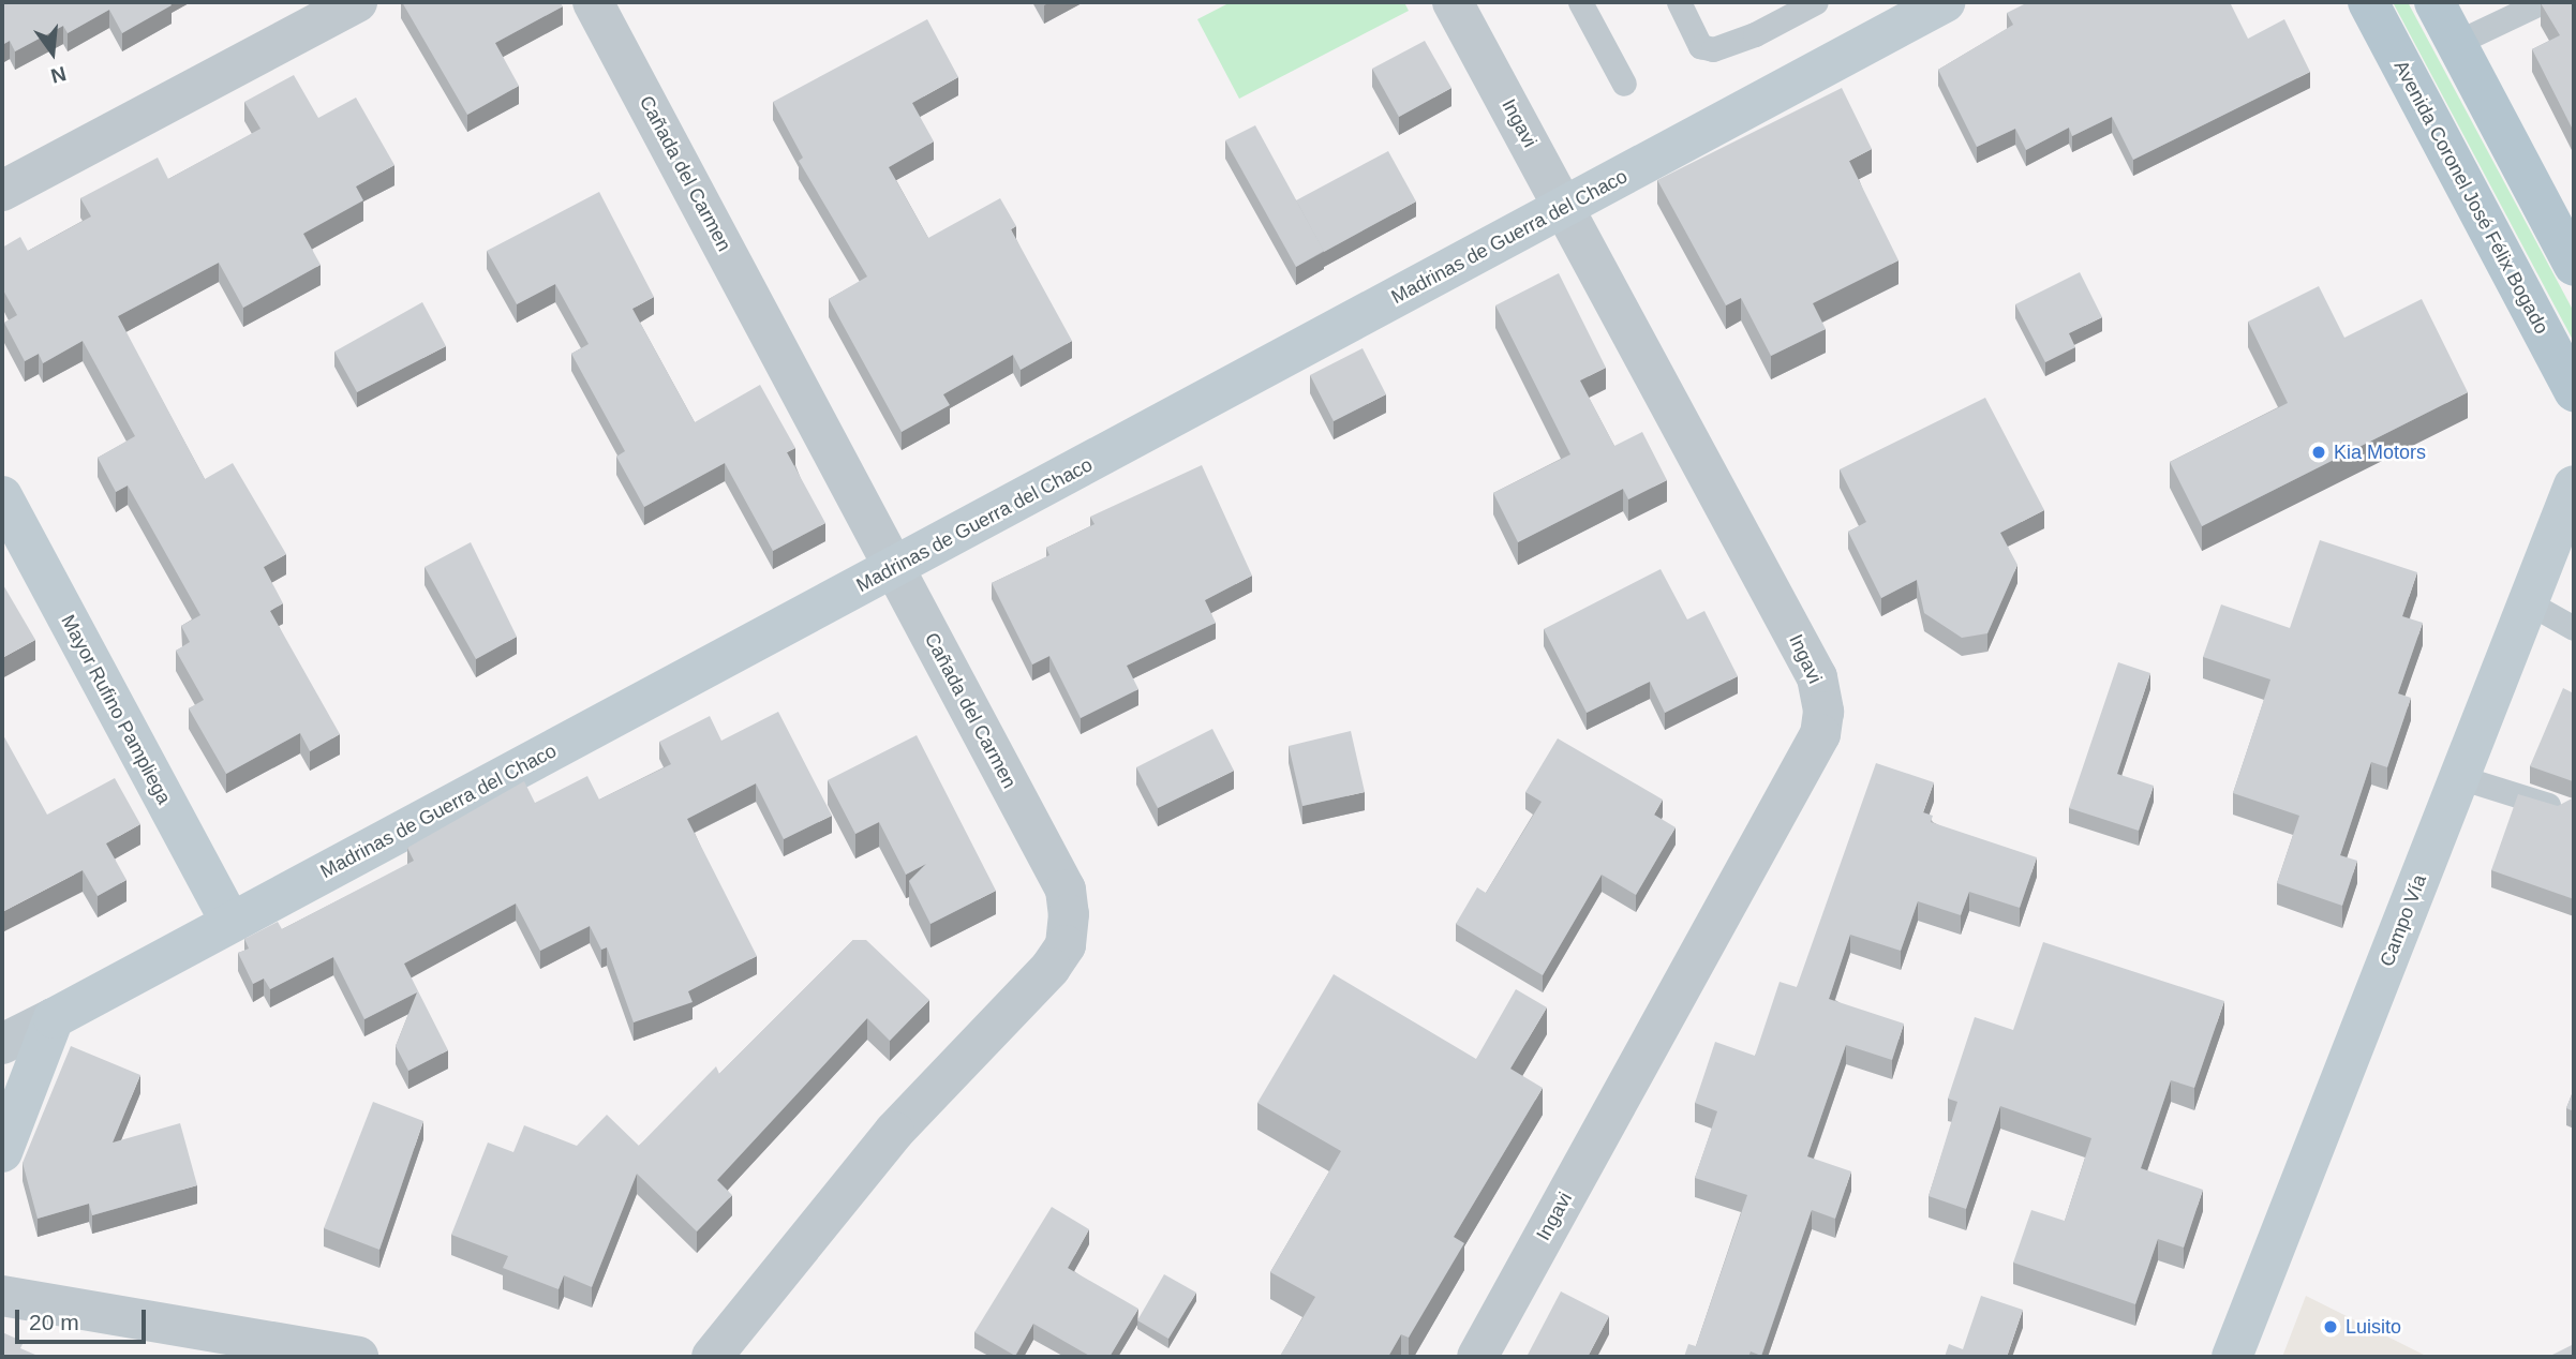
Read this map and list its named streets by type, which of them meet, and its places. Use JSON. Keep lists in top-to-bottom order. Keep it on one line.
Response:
{"streets":{"main road":["Avenida Coronel José Félix Bogado"],"street":["Ingavi","Cañada del Carmen","Madrinas de Guerra del Chaco","Mayor Rufino Pampliega","Campo Vía"]},"crossings":[["Ingavi","Madrinas de Guerra del Chaco"],["Cañada del Carmen","Madrinas de Guerra del Chaco"],["Madrinas de Guerra del Chaco","Mayor Rufino Pampliega"]],"places":["Kia Motors","Luisito"],"scale_bar":"20 m","north":"bottom"}
